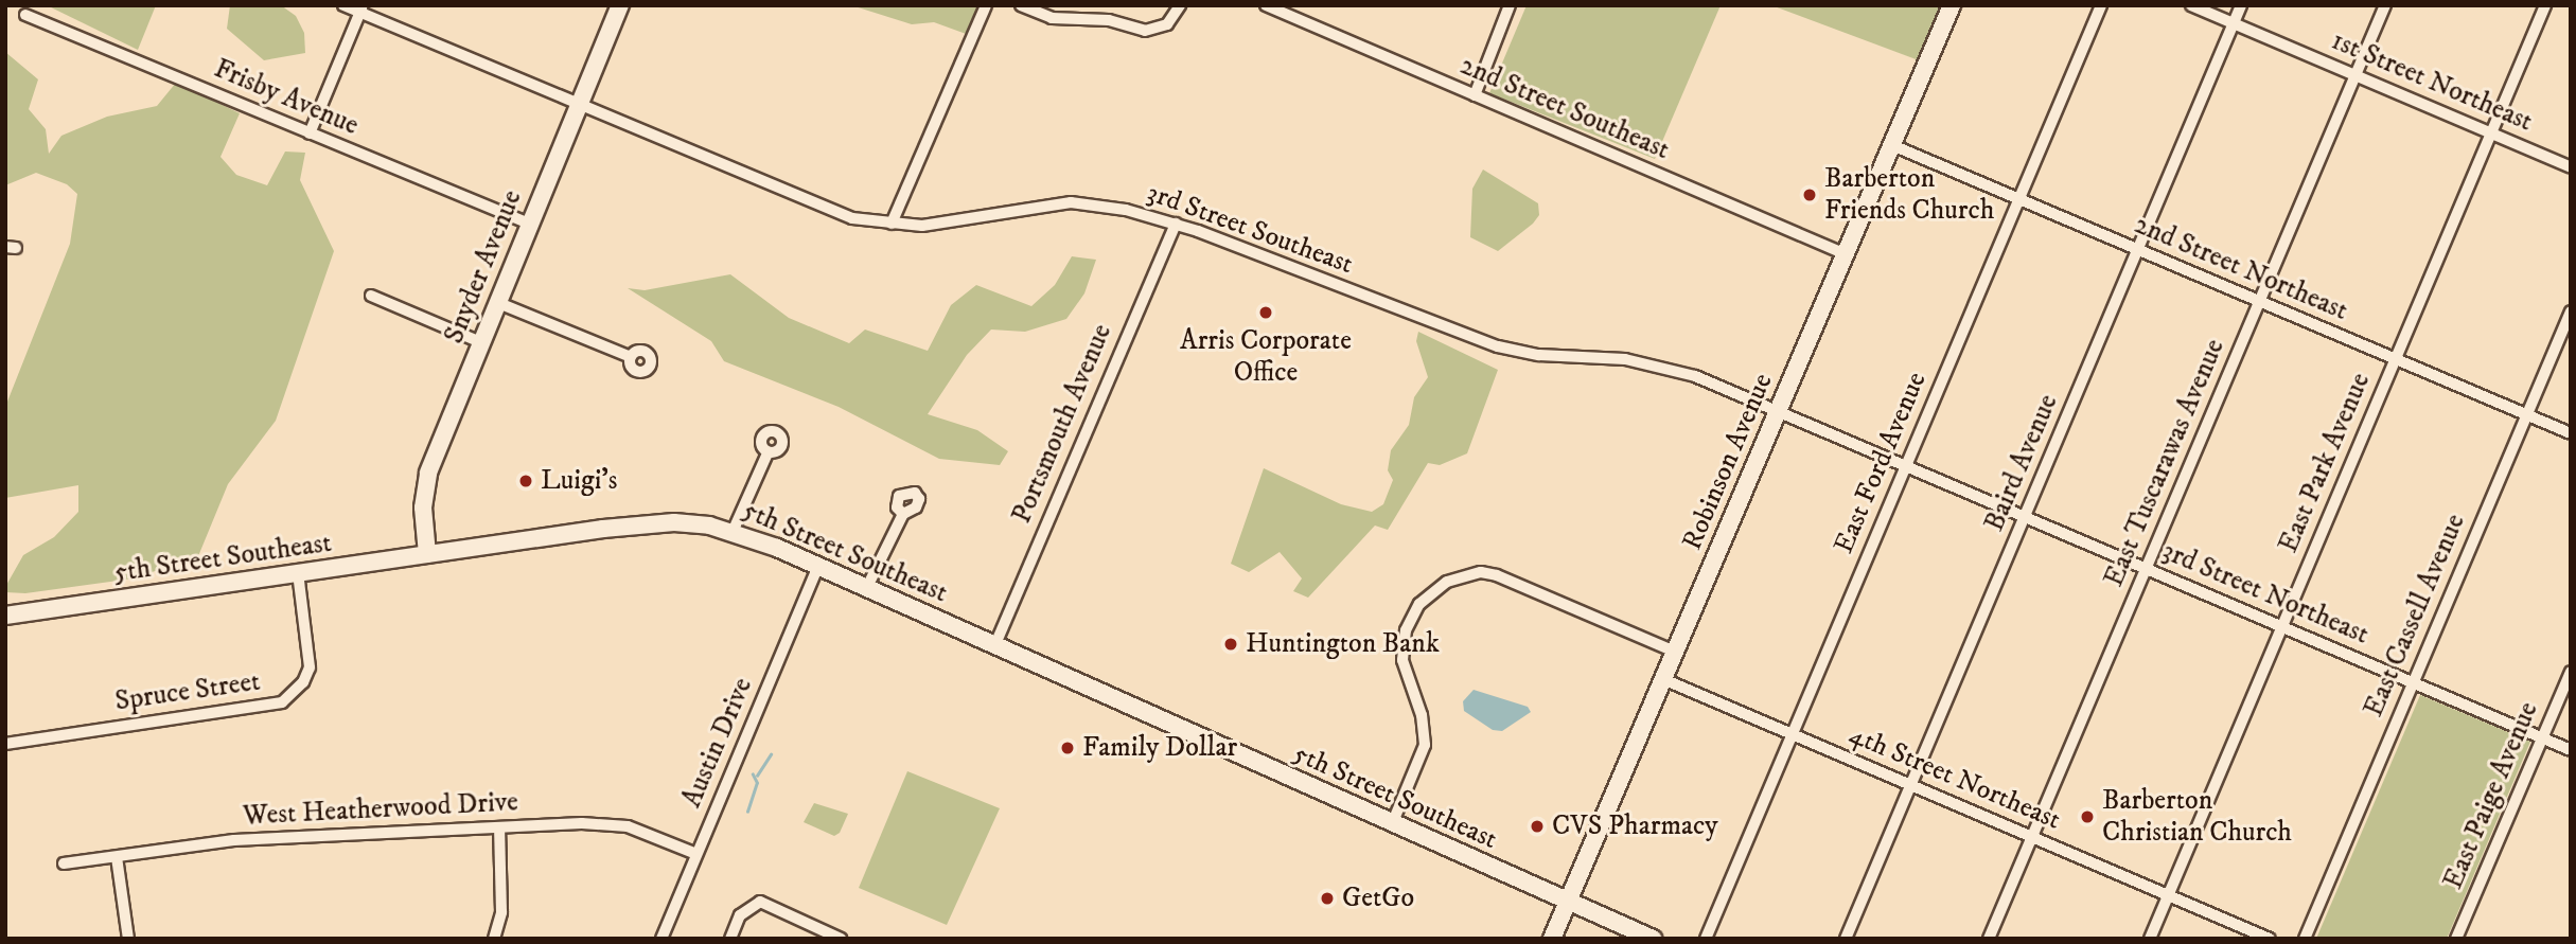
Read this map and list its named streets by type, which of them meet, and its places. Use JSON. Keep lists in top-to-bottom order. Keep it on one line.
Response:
{"streets":{"main road":["Snyder Avenue","Robinson Avenue","5th Street Southeast"],"street":["1st Street Northeast","Frisby Avenue","2nd Street Southeast","3rd Street Southeast","2nd Street Northeast","Portsmouth Avenue","East Ford Avenue","Baird Avenue","East Tuscarawas Avenue","East Park Avenue","3rd Street Northeast","East Cassell Avenue","Spruce Street","Austin Drive","4th Street Northeast","East Paige Avenue","West Heatherwood Drive"]},"crossings":[["1st Street Northeast","Baird Avenue"],["1st Street Northeast","East Tuscarawas Avenue"],["1st Street Northeast","East Park Avenue"],["Frisby Avenue","Snyder Avenue"],["2nd Street Southeast","Robinson Avenue"],["3rd Street Southeast","Snyder Avenue"],["3rd Street Southeast","Portsmouth Avenue"],["3rd Street Southeast","Robinson Avenue"],["3rd Street Southeast","3rd Street Northeast"],["Snyder Avenue","5th Street Southeast"],["2nd Street Northeast","Robinson Avenue"],["2nd Street Northeast","East Ford Avenue"],["2nd Street Northeast","Baird Avenue"],["2nd Street Northeast","East Tuscarawas Avenue"],["2nd Street Northeast","East Park Avenue"],["2nd Street Northeast","East Cassell Avenue"],["Portsmouth Avenue","5th Street Southeast"],["Robinson Avenue","5th Street Southeast"],["Robinson Avenue","3rd Street Northeast"],["Robinson Avenue","4th Street Northeast"],["East Ford Avenue","3rd Street Northeast"],["East Ford Avenue","4th Street Northeast"],["Baird Avenue","3rd Street Northeast"],["Baird Avenue","4th Street Northeast"],["East Tuscarawas Avenue","3rd Street Northeast"],["East Tuscarawas Avenue","4th Street Northeast"],["East Park Avenue","3rd Street Northeast"],["East Park Avenue","4th Street Northeast"],["5th Street Southeast","Spruce Street"],["5th Street Southeast","Austin Drive"],["3rd Street Northeast","East Cassell Avenue"],["3rd Street Northeast","East Paige Avenue"],["Austin Drive","West Heatherwood Drive"]],"places":["Barberton Friends Church","Arris Corporate Office","Luigi's","Huntington Bank","Family Dollar","Barberton Christian Church","CVS Pharmacy","GetGo"]}
